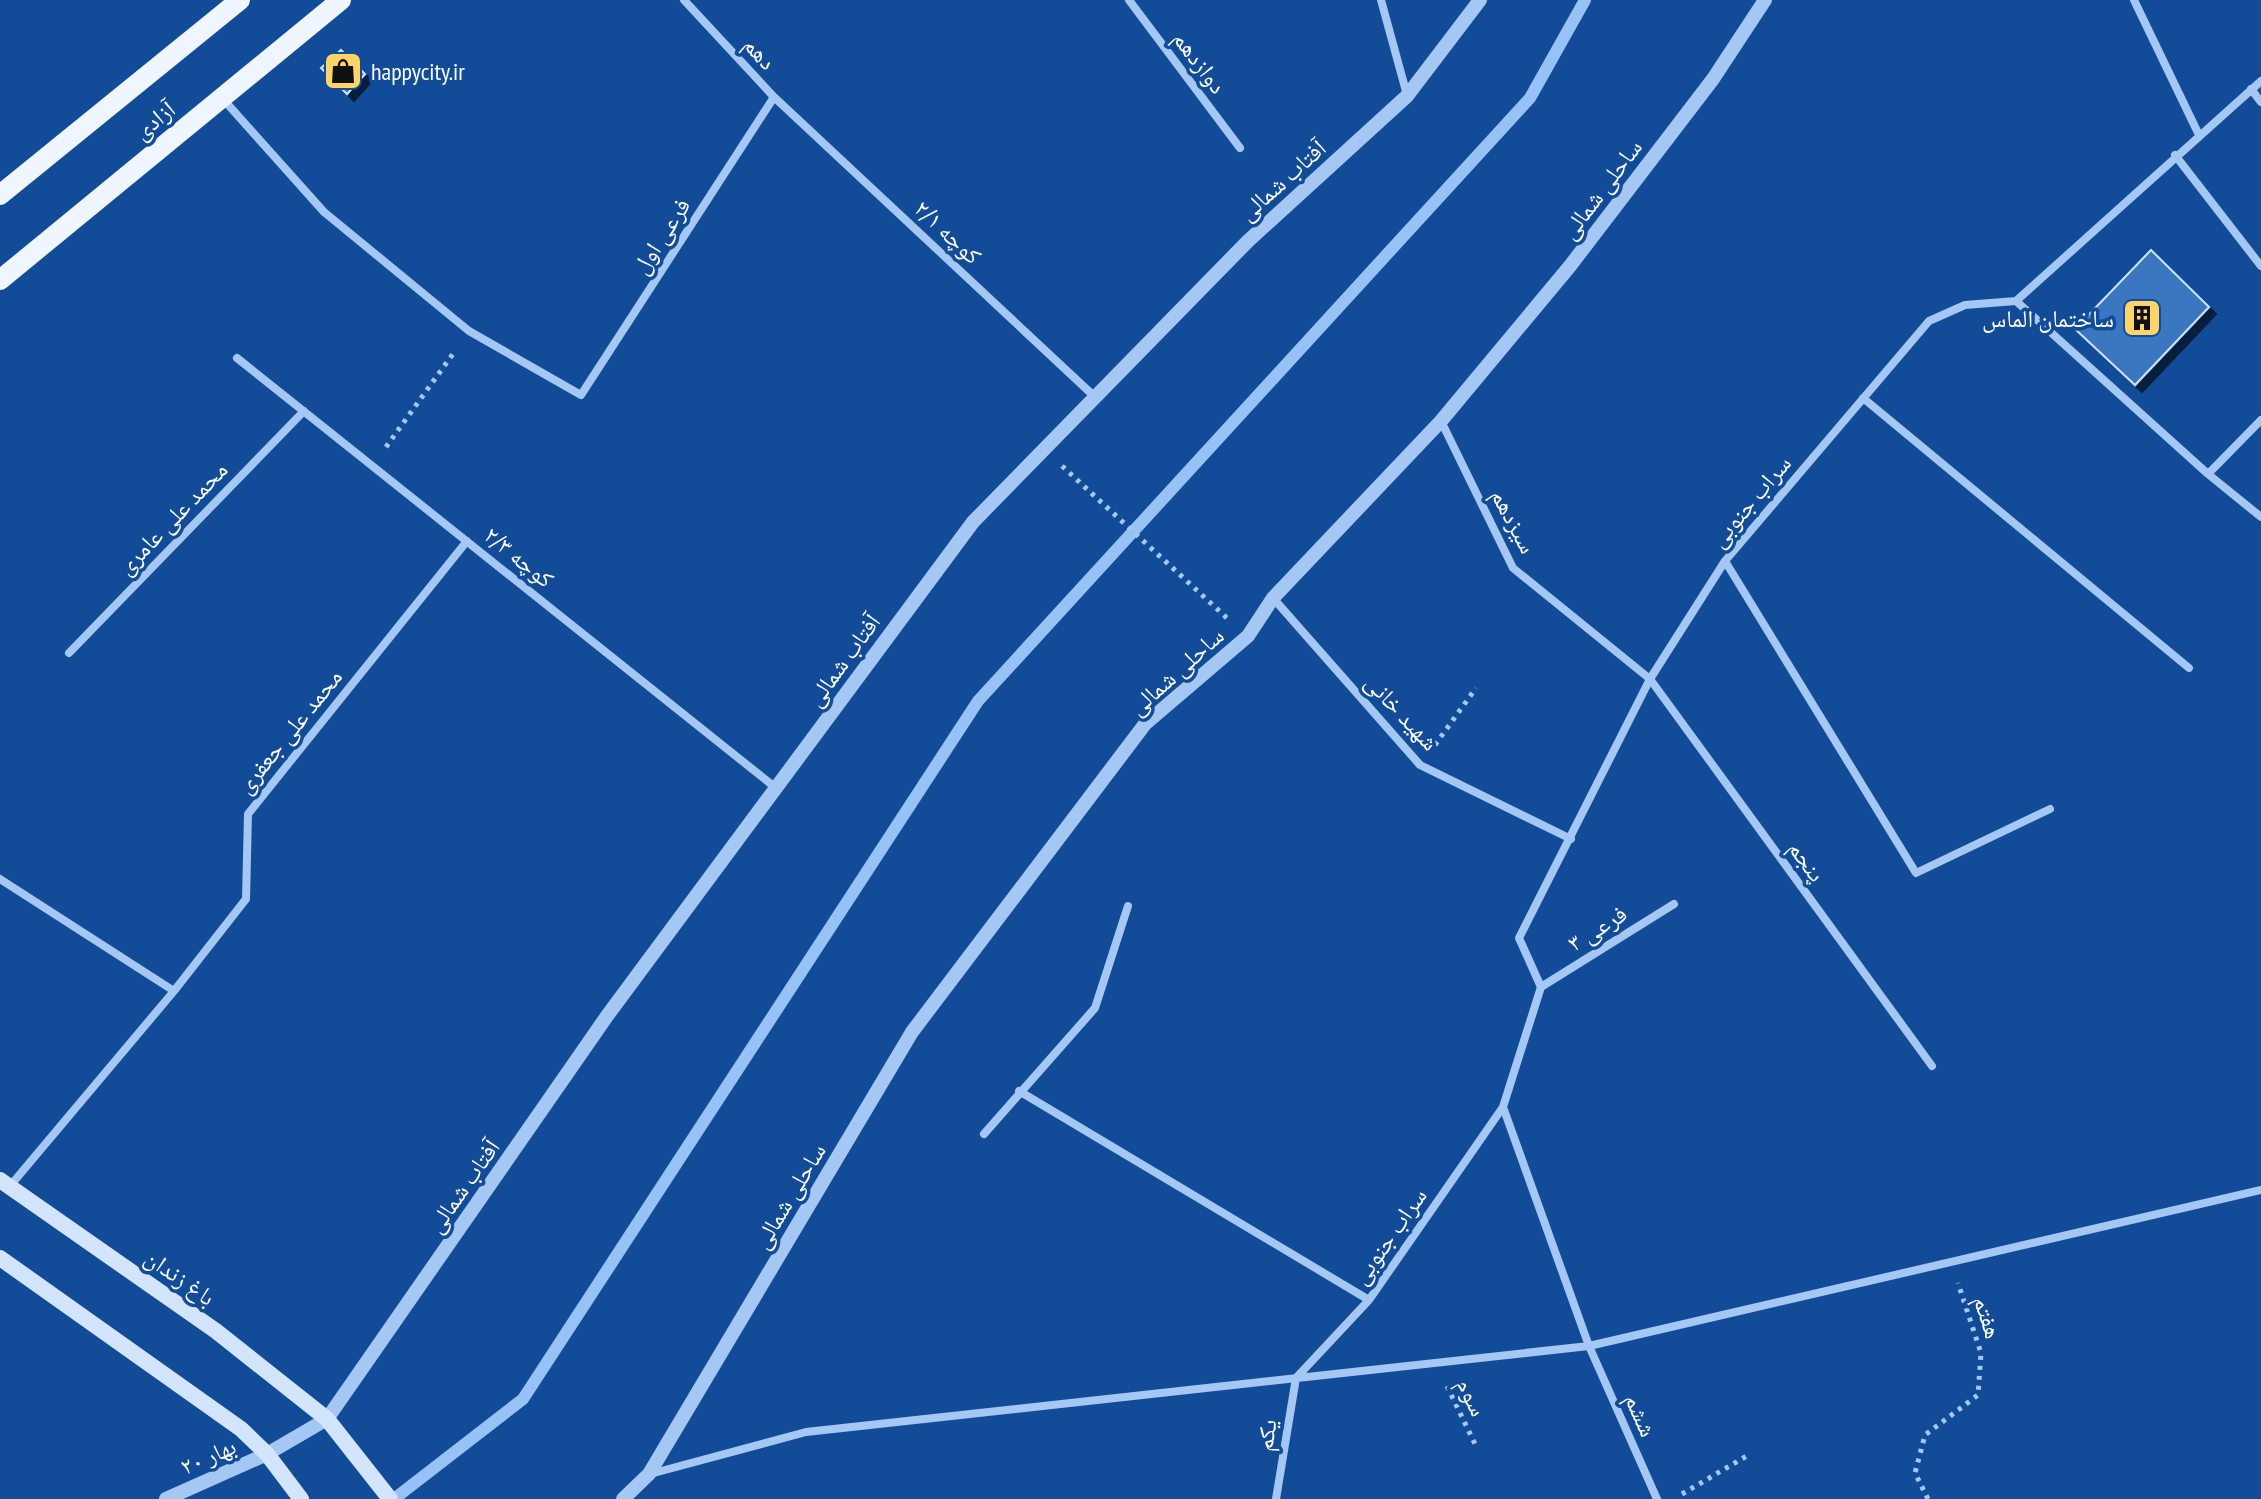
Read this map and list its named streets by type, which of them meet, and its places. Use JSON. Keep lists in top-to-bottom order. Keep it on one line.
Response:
{"streets":{"main road":["آزادی","باغ زندان"],"street":["دهم","دوازدهم","آفتاب شمالی","ساحلی شمالی","کوچه ۲/۱","فرعی اول","سراب جنوبی","محمد علی عامری","سیزدهم","کوچه ۲/۳","شهید خانی","محمد علی جعفری","پنجم","فرعی ۳","ششم","یکم","بهار ۲۰"],"path":["هفتم","سوم"]},"crossings":[["دهم","کوچه ۲/۱"],["دهم","فرعی اول"],["آفتاب شمالی","کوچه ۲/۱"],["آفتاب شمالی","کوچه ۲/۳"],["آفتاب شمالی","باغ زندان"],["آفتاب شمالی","بهار ۲۰"],["ساحلی شمالی","سیزدهم"],["ساحلی شمالی","شهید خانی"],["کوچه ۲/۱","فرعی اول"],["سراب جنوبی","سیزدهم"],["سراب جنوبی","شهید خانی"],["سراب جنوبی","پنجم"],["سراب جنوبی","فرعی ۳"],["سراب جنوبی","یکم"],["محمد علی عامری","کوچه ۲/۳"],["سیزدهم","پنجم"],["کوچه ۲/۳","محمد علی جعفری"],["محمد علی جعفری","باغ زندان"],["باغ زندان","بهار ۲۰"]],"places":{"shop":["happycity.ir"],"building":["ساختمان الماس"]}}
